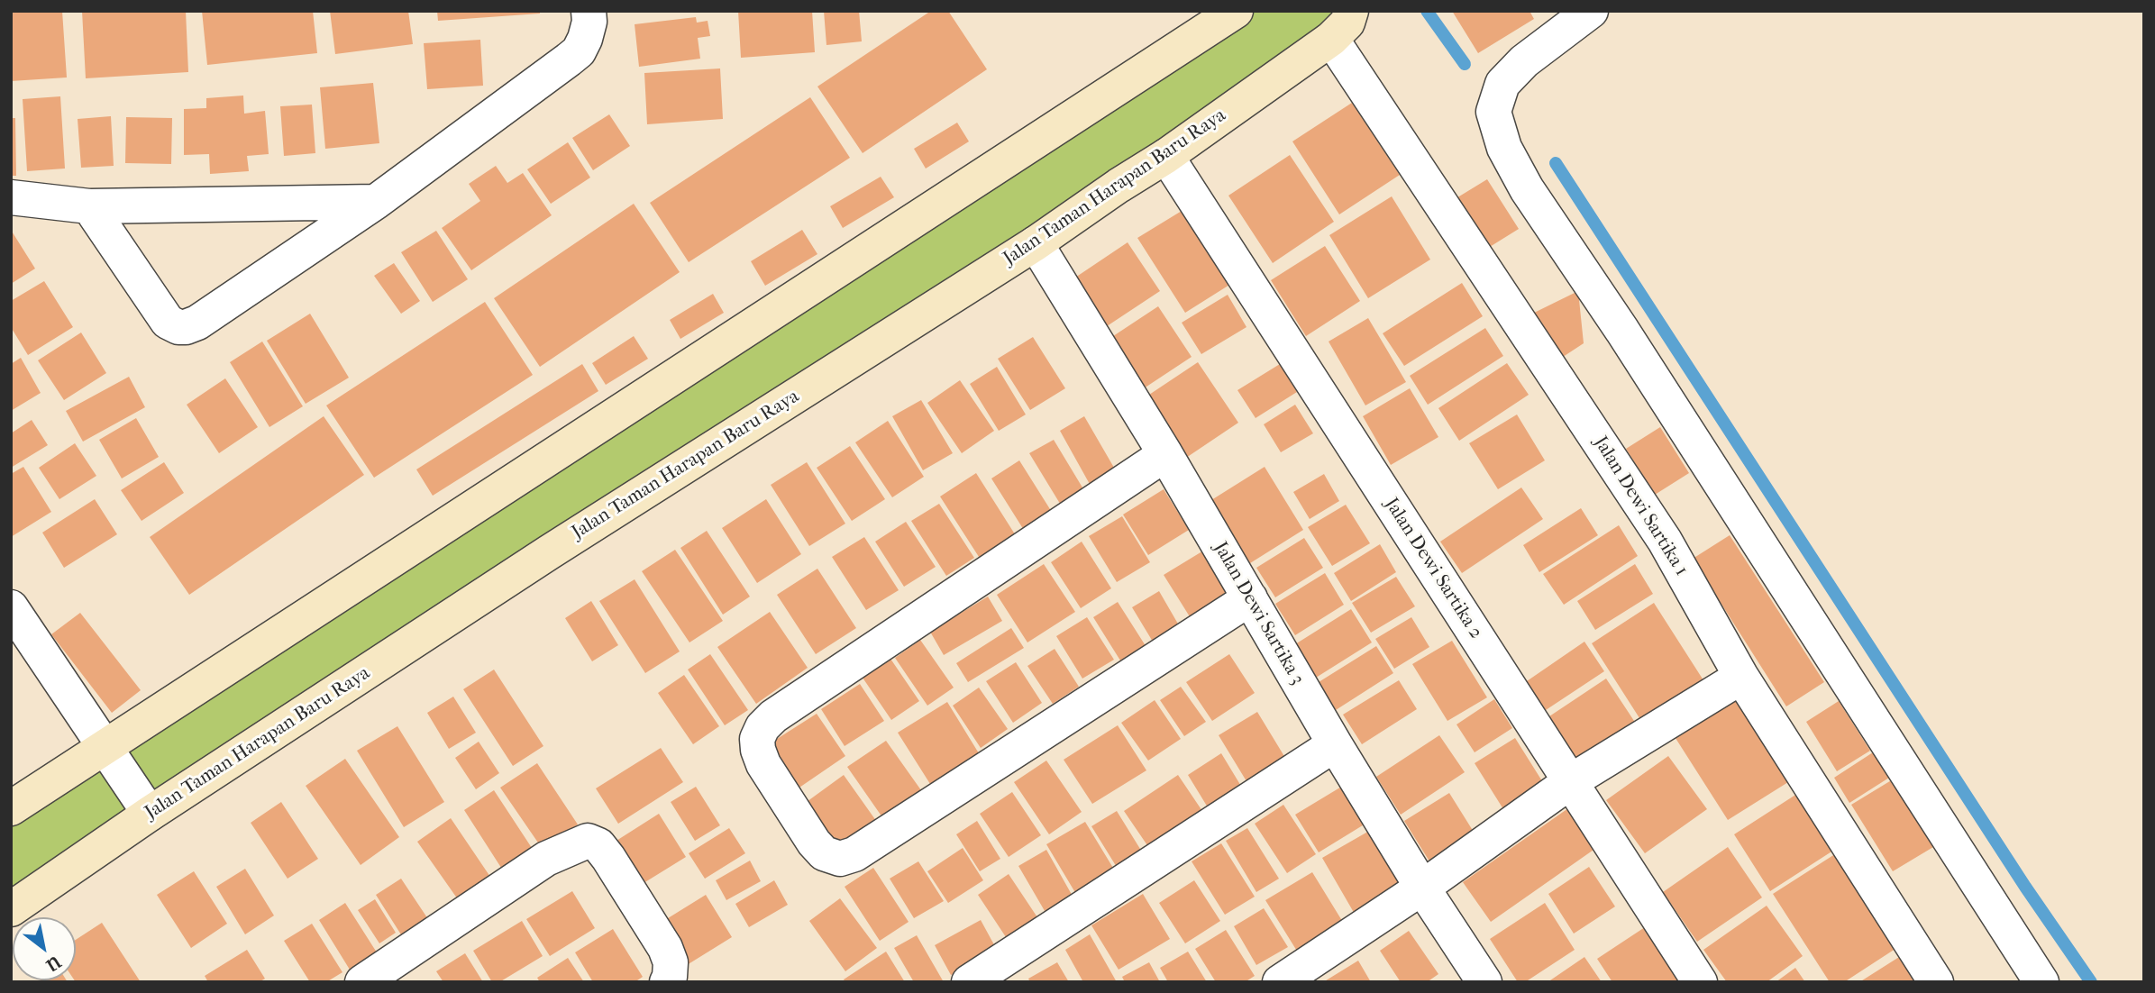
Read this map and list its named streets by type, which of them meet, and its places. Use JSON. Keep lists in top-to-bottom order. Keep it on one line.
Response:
{"streets":{"street":["Jalan Taman Harapan Baru Raya","Jalan Dewi Sartika 1","Jalan Dewi Sartika 2","Jalan Dewi Sartika 3"]},"crossings":[["Jalan Taman Harapan Baru Raya","Jalan Dewi Sartika 1"],["Jalan Taman Harapan Baru Raya","Jalan Dewi Sartika 2"],["Jalan Taman Harapan Baru Raya","Jalan Dewi Sartika 3"]],"north":"bottom right"}
